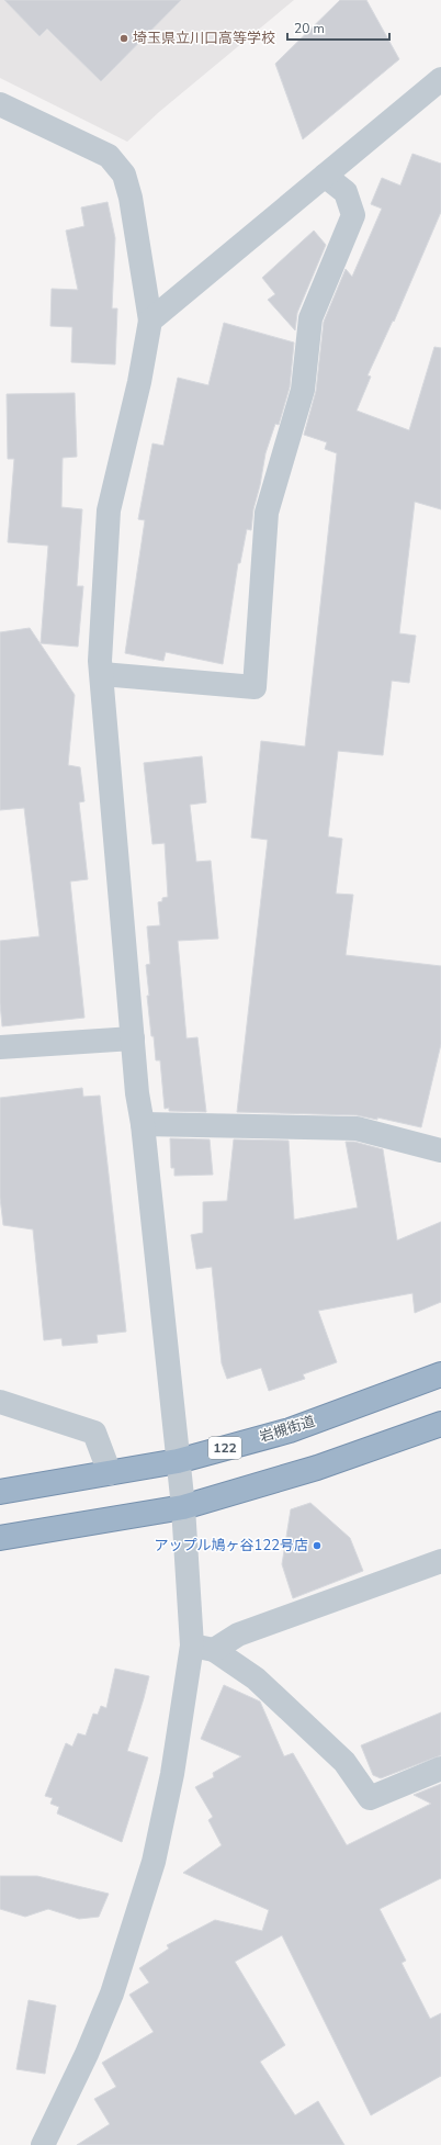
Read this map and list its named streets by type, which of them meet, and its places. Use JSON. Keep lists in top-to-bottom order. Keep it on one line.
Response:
{"streets":{"highway":["岩槻街道","122"]},"places":["埼玉県立川口高等学校","アップル鳩ヶ谷122号店"],"scale_bar":"20 m"}
